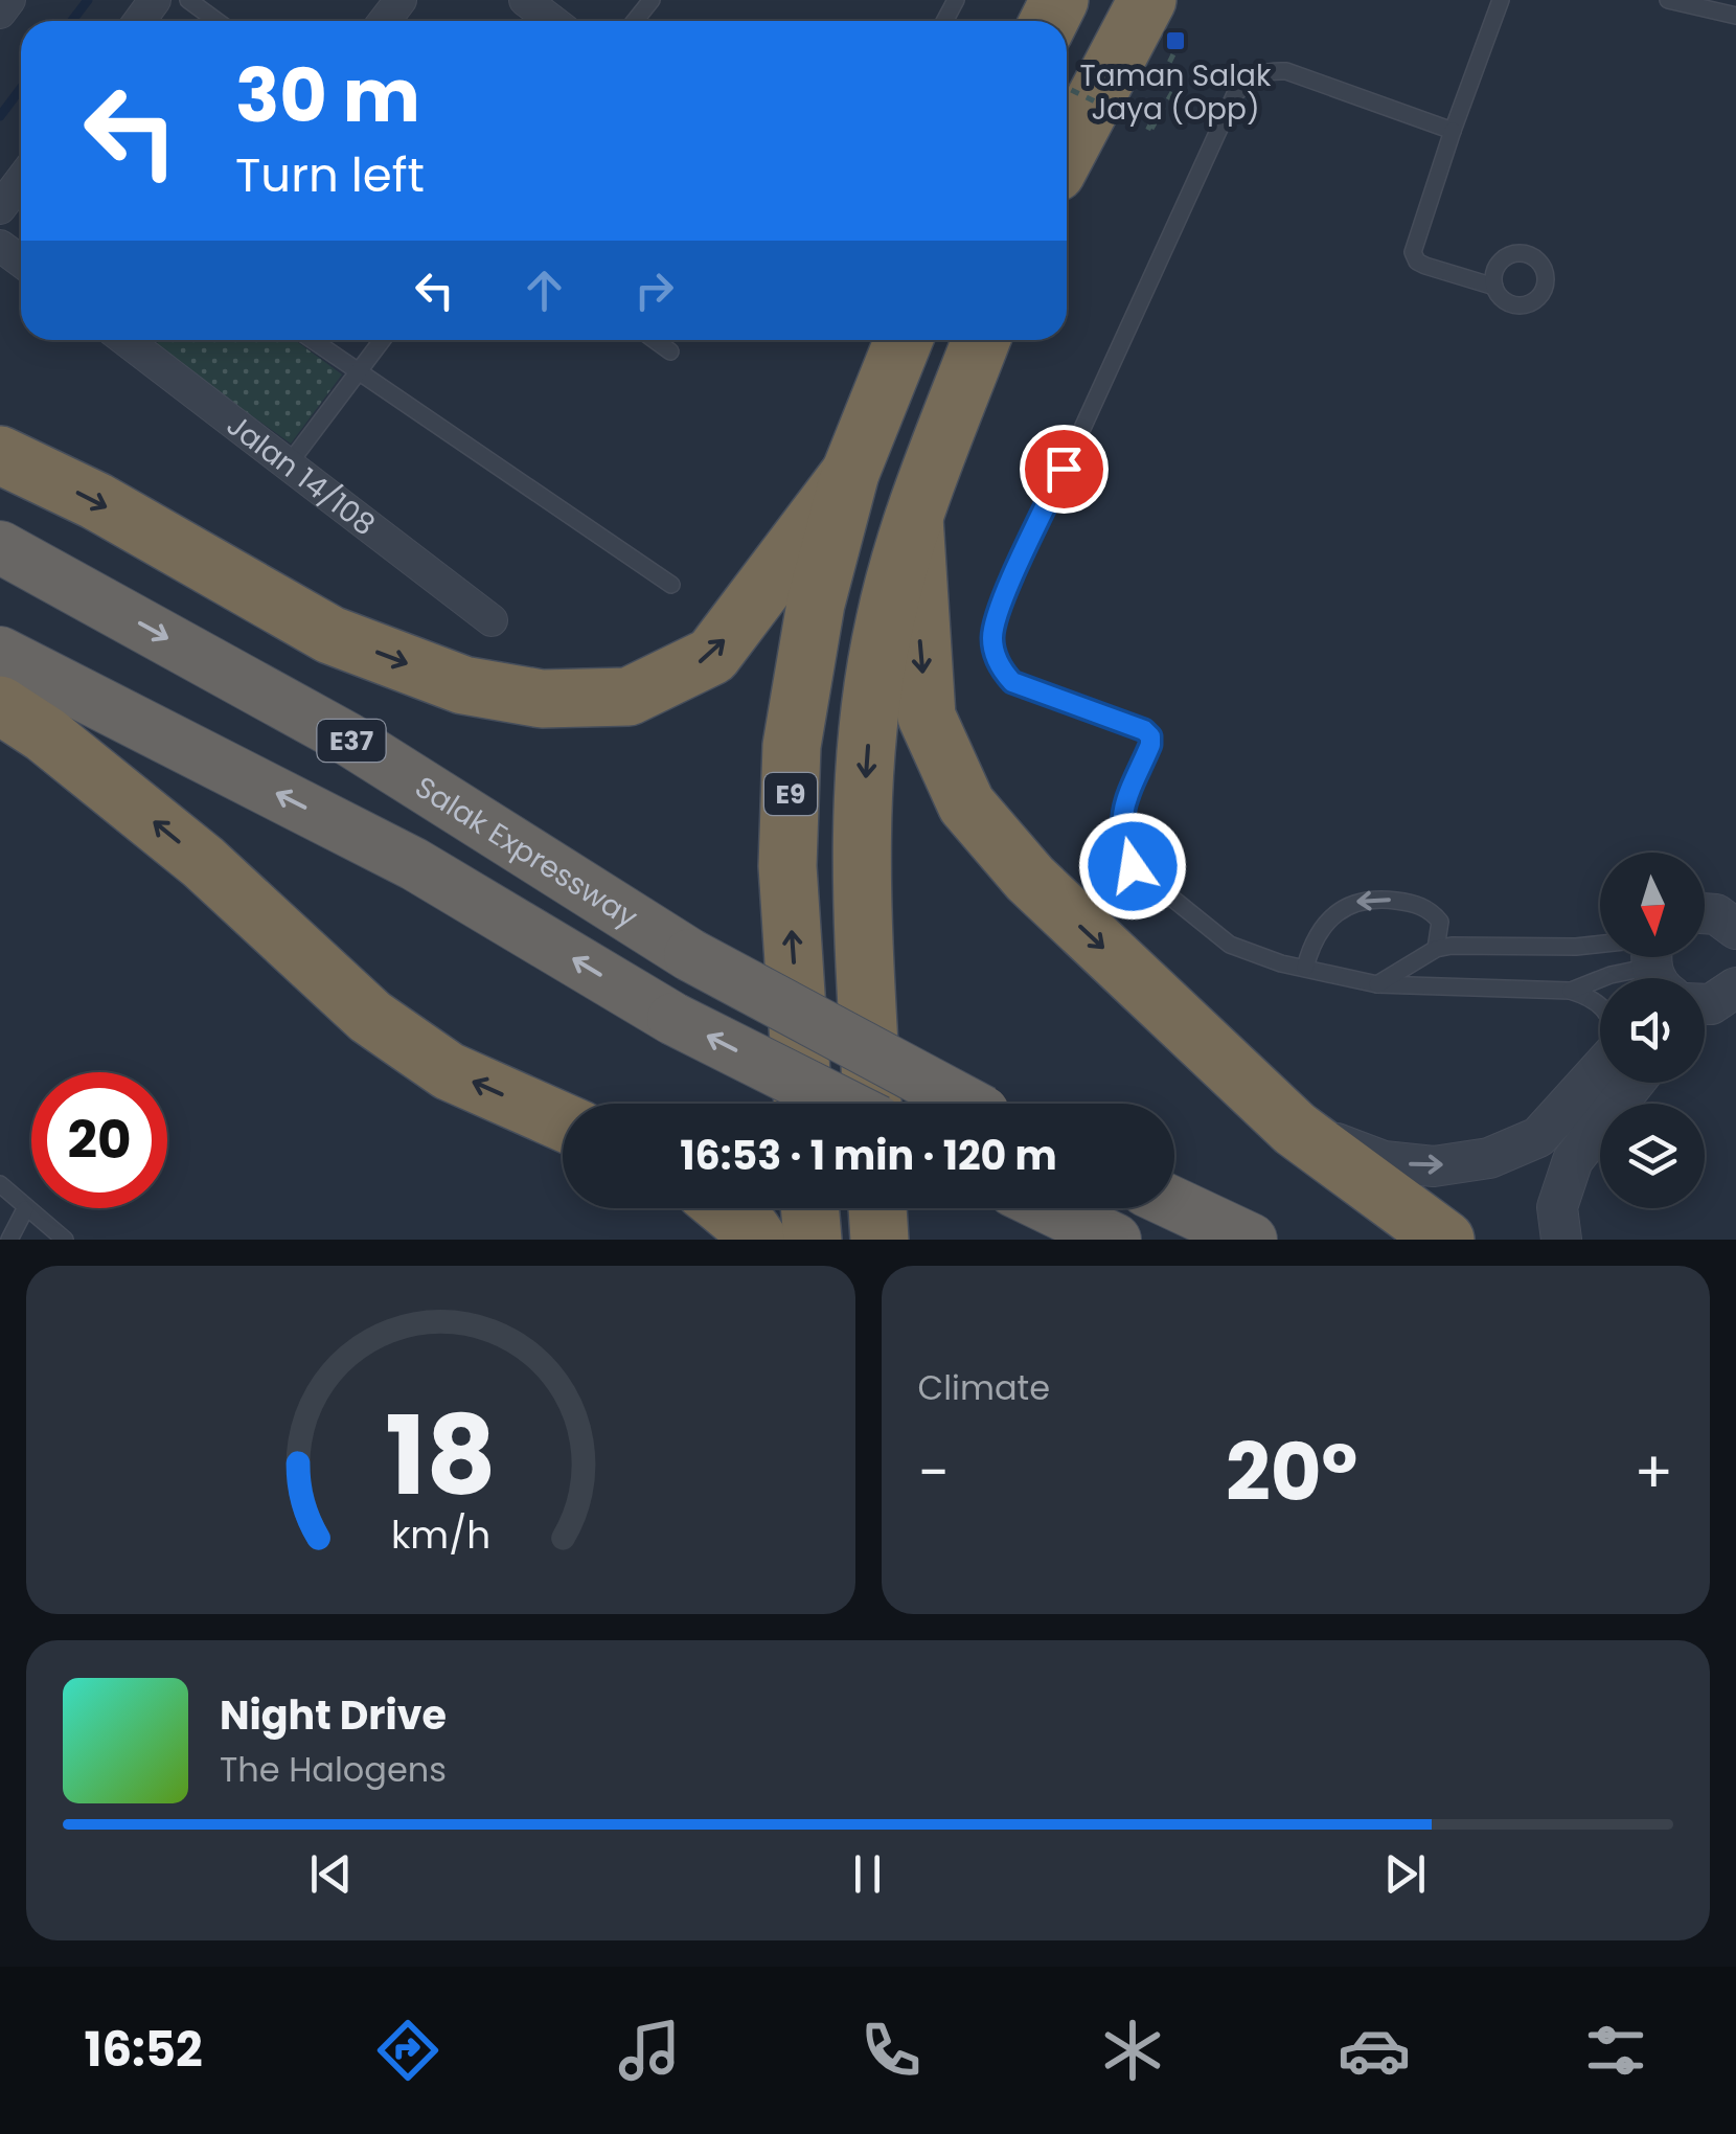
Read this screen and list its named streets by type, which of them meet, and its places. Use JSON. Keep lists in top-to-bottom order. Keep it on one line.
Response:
{"streets":{"highway":["E37","E9","Salak Expressway"],"street":["Jalan 14/108"]},"places":{"transit":["Taman Salak Jaya (Opp)"]},"north":"bottom","page":{"turn":["30 m","Turn left"],"limit":"20","trip":"16:53 · 1 min · 120 m","tile":"Climate","heat":["−","20°","+"],"song":["Night Drive","The Halogens"],"tabs":"16:52","gauge":["18","km/h"]}}
